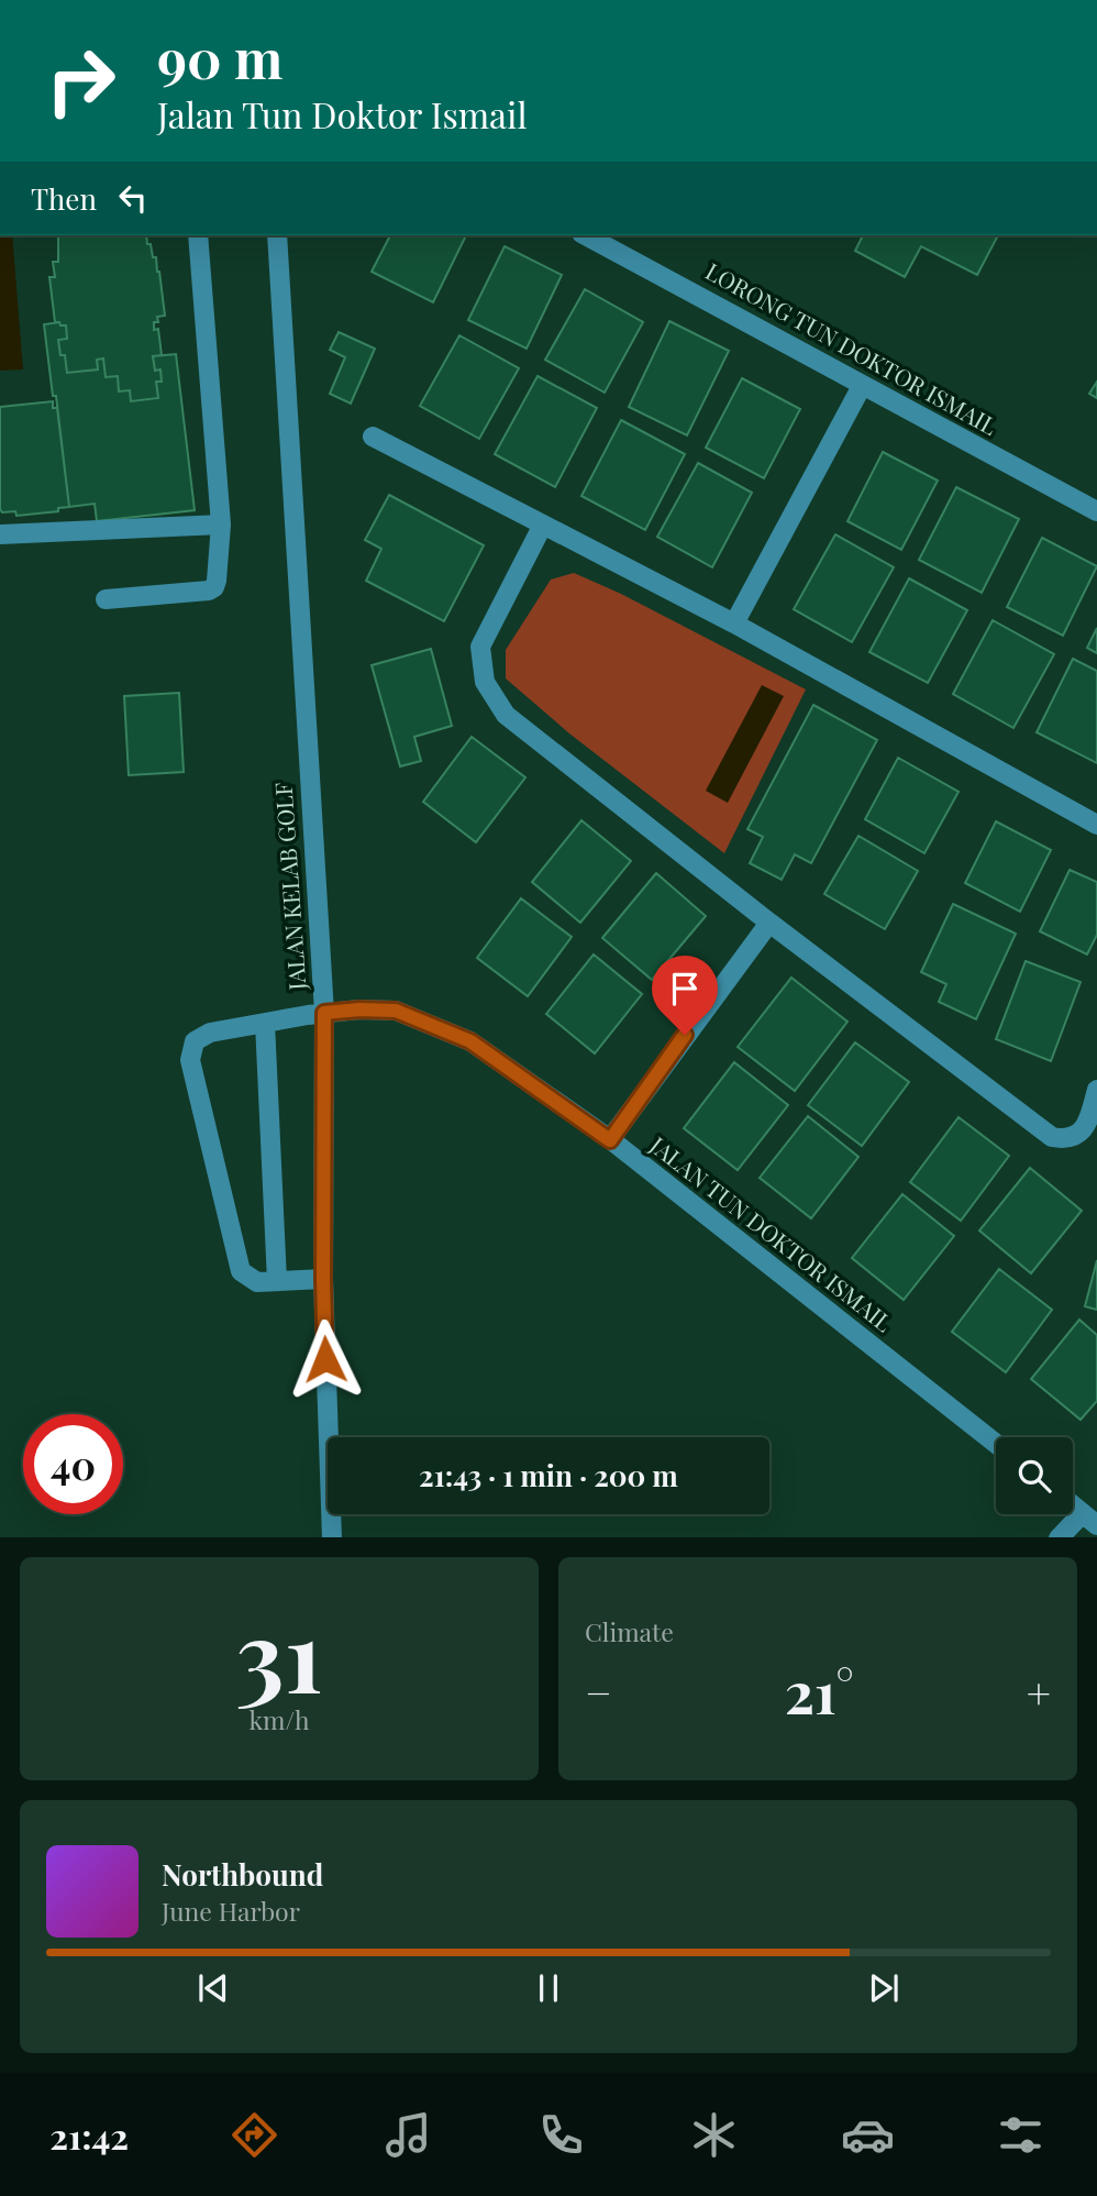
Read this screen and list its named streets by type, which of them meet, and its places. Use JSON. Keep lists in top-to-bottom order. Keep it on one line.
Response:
{"streets":{"street":["LORONG TUN DOKTOR ISMAIL","JALAN KELAB GOLF","JALAN TUN DOKTOR ISMAIL"]},"crossings":[["JALAN KELAB GOLF","JALAN TUN DOKTOR ISMAIL"]],"page":{"turn":["90 m","Jalan Tun Doktor Ismail"],"then":"Then","limit":"40","trip":"21:43 · 1 min · 200 m","tile":[["31","km/h"],"Climate"],"heat":["−","21°","+"],"song":["Northbound","June Harbor"],"tabs":"21:42"}}
